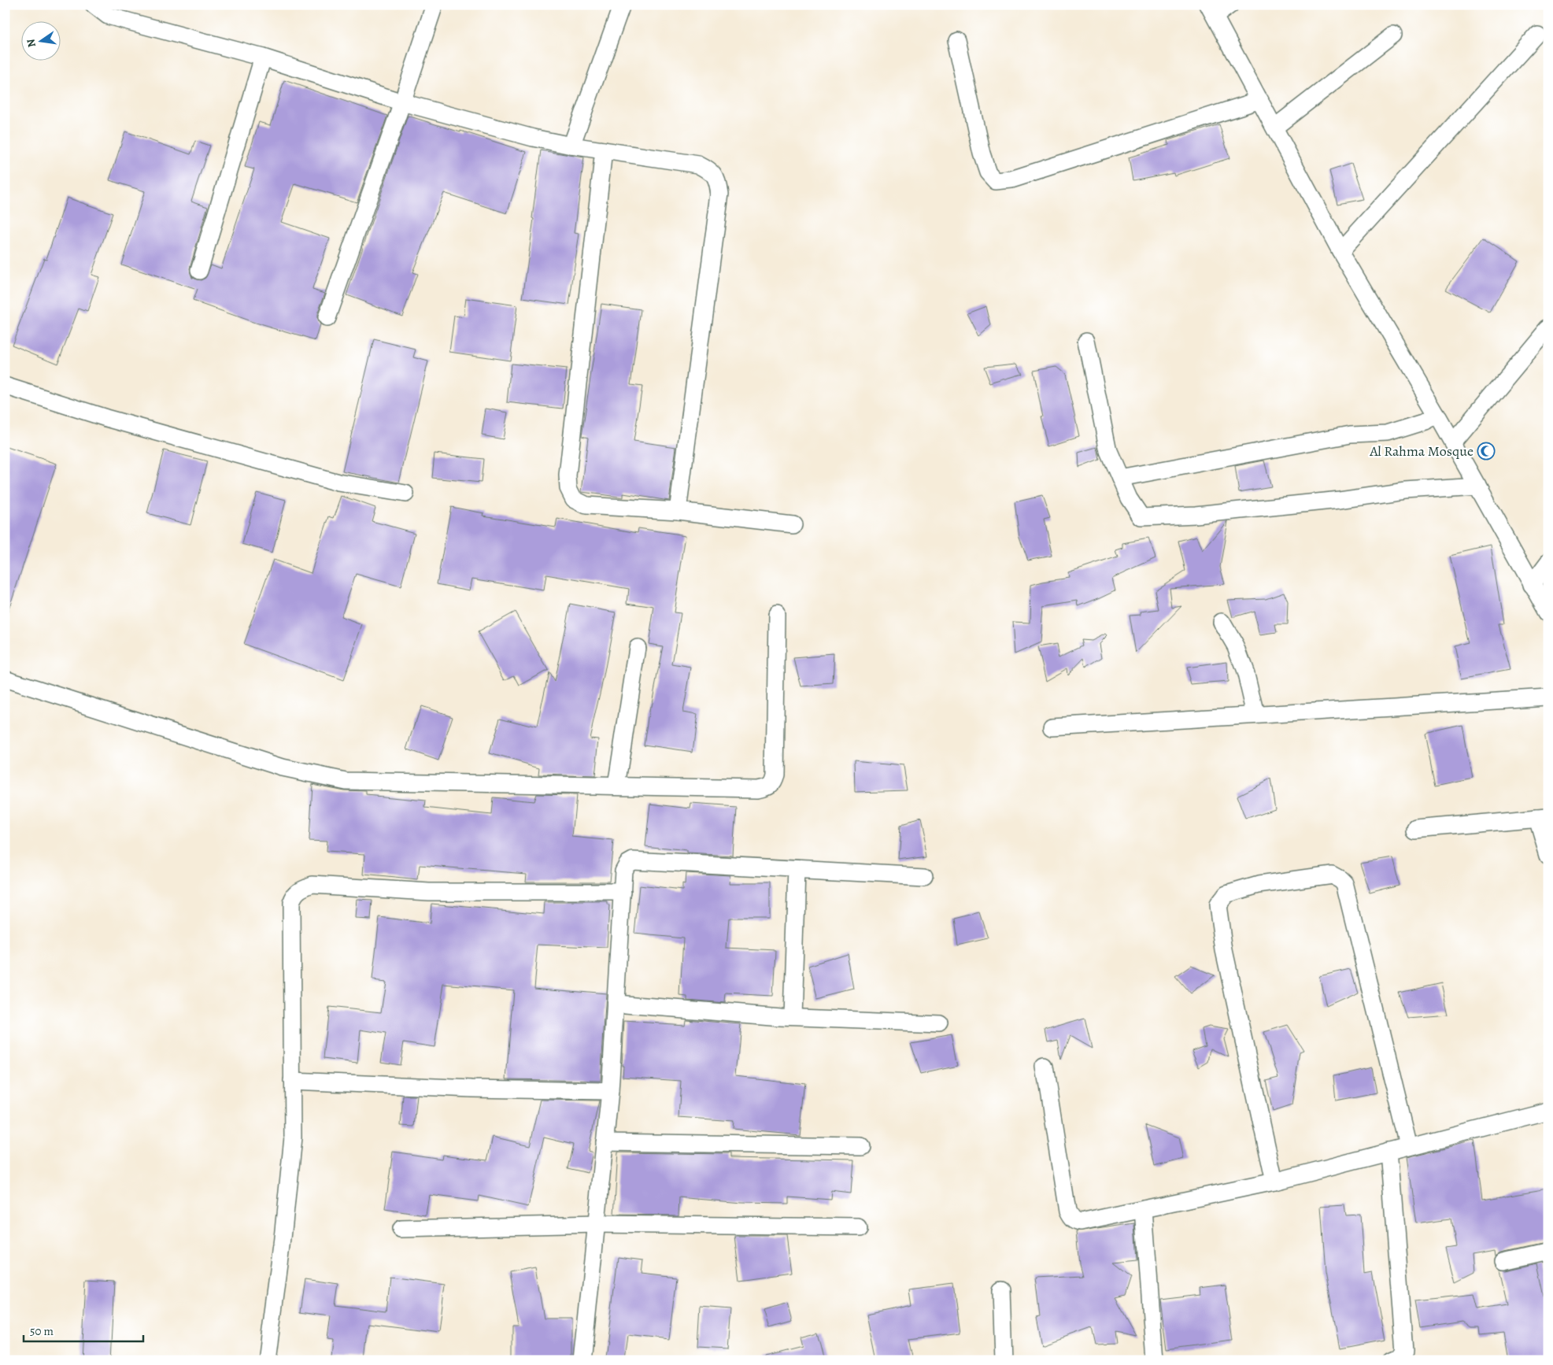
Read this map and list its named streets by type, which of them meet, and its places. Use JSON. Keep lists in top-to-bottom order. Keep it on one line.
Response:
{"places":{"mosque":["Al Rahma Mosque"]},"scale_bar":"50 m","north":"left"}
